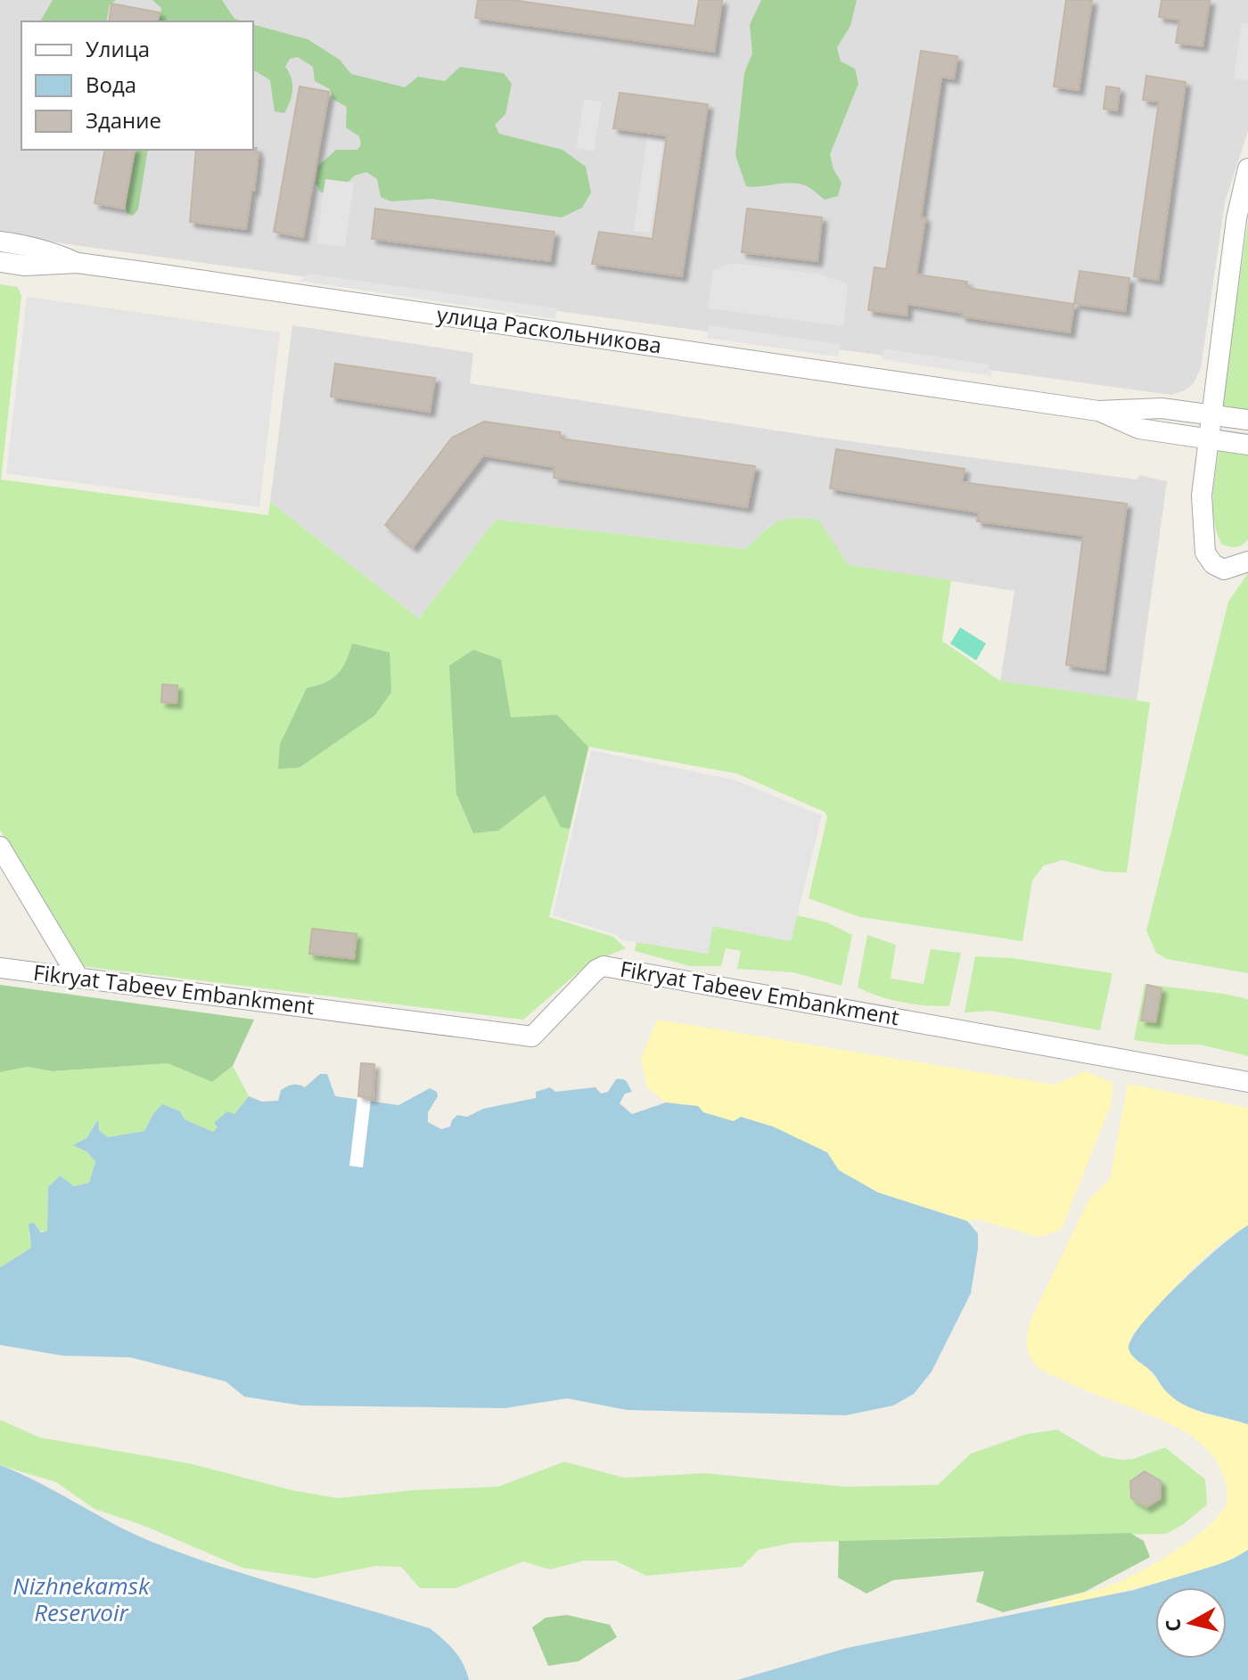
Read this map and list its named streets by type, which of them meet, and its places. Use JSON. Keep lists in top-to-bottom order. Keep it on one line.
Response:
{"streets":{"street":["улица Раскольникова","Fikryat Tabeev Embankment"]},"water":["Nizhnekamsk Reservoir"],"legend":["Улица","Вода","Здание"],"north":"left"}
